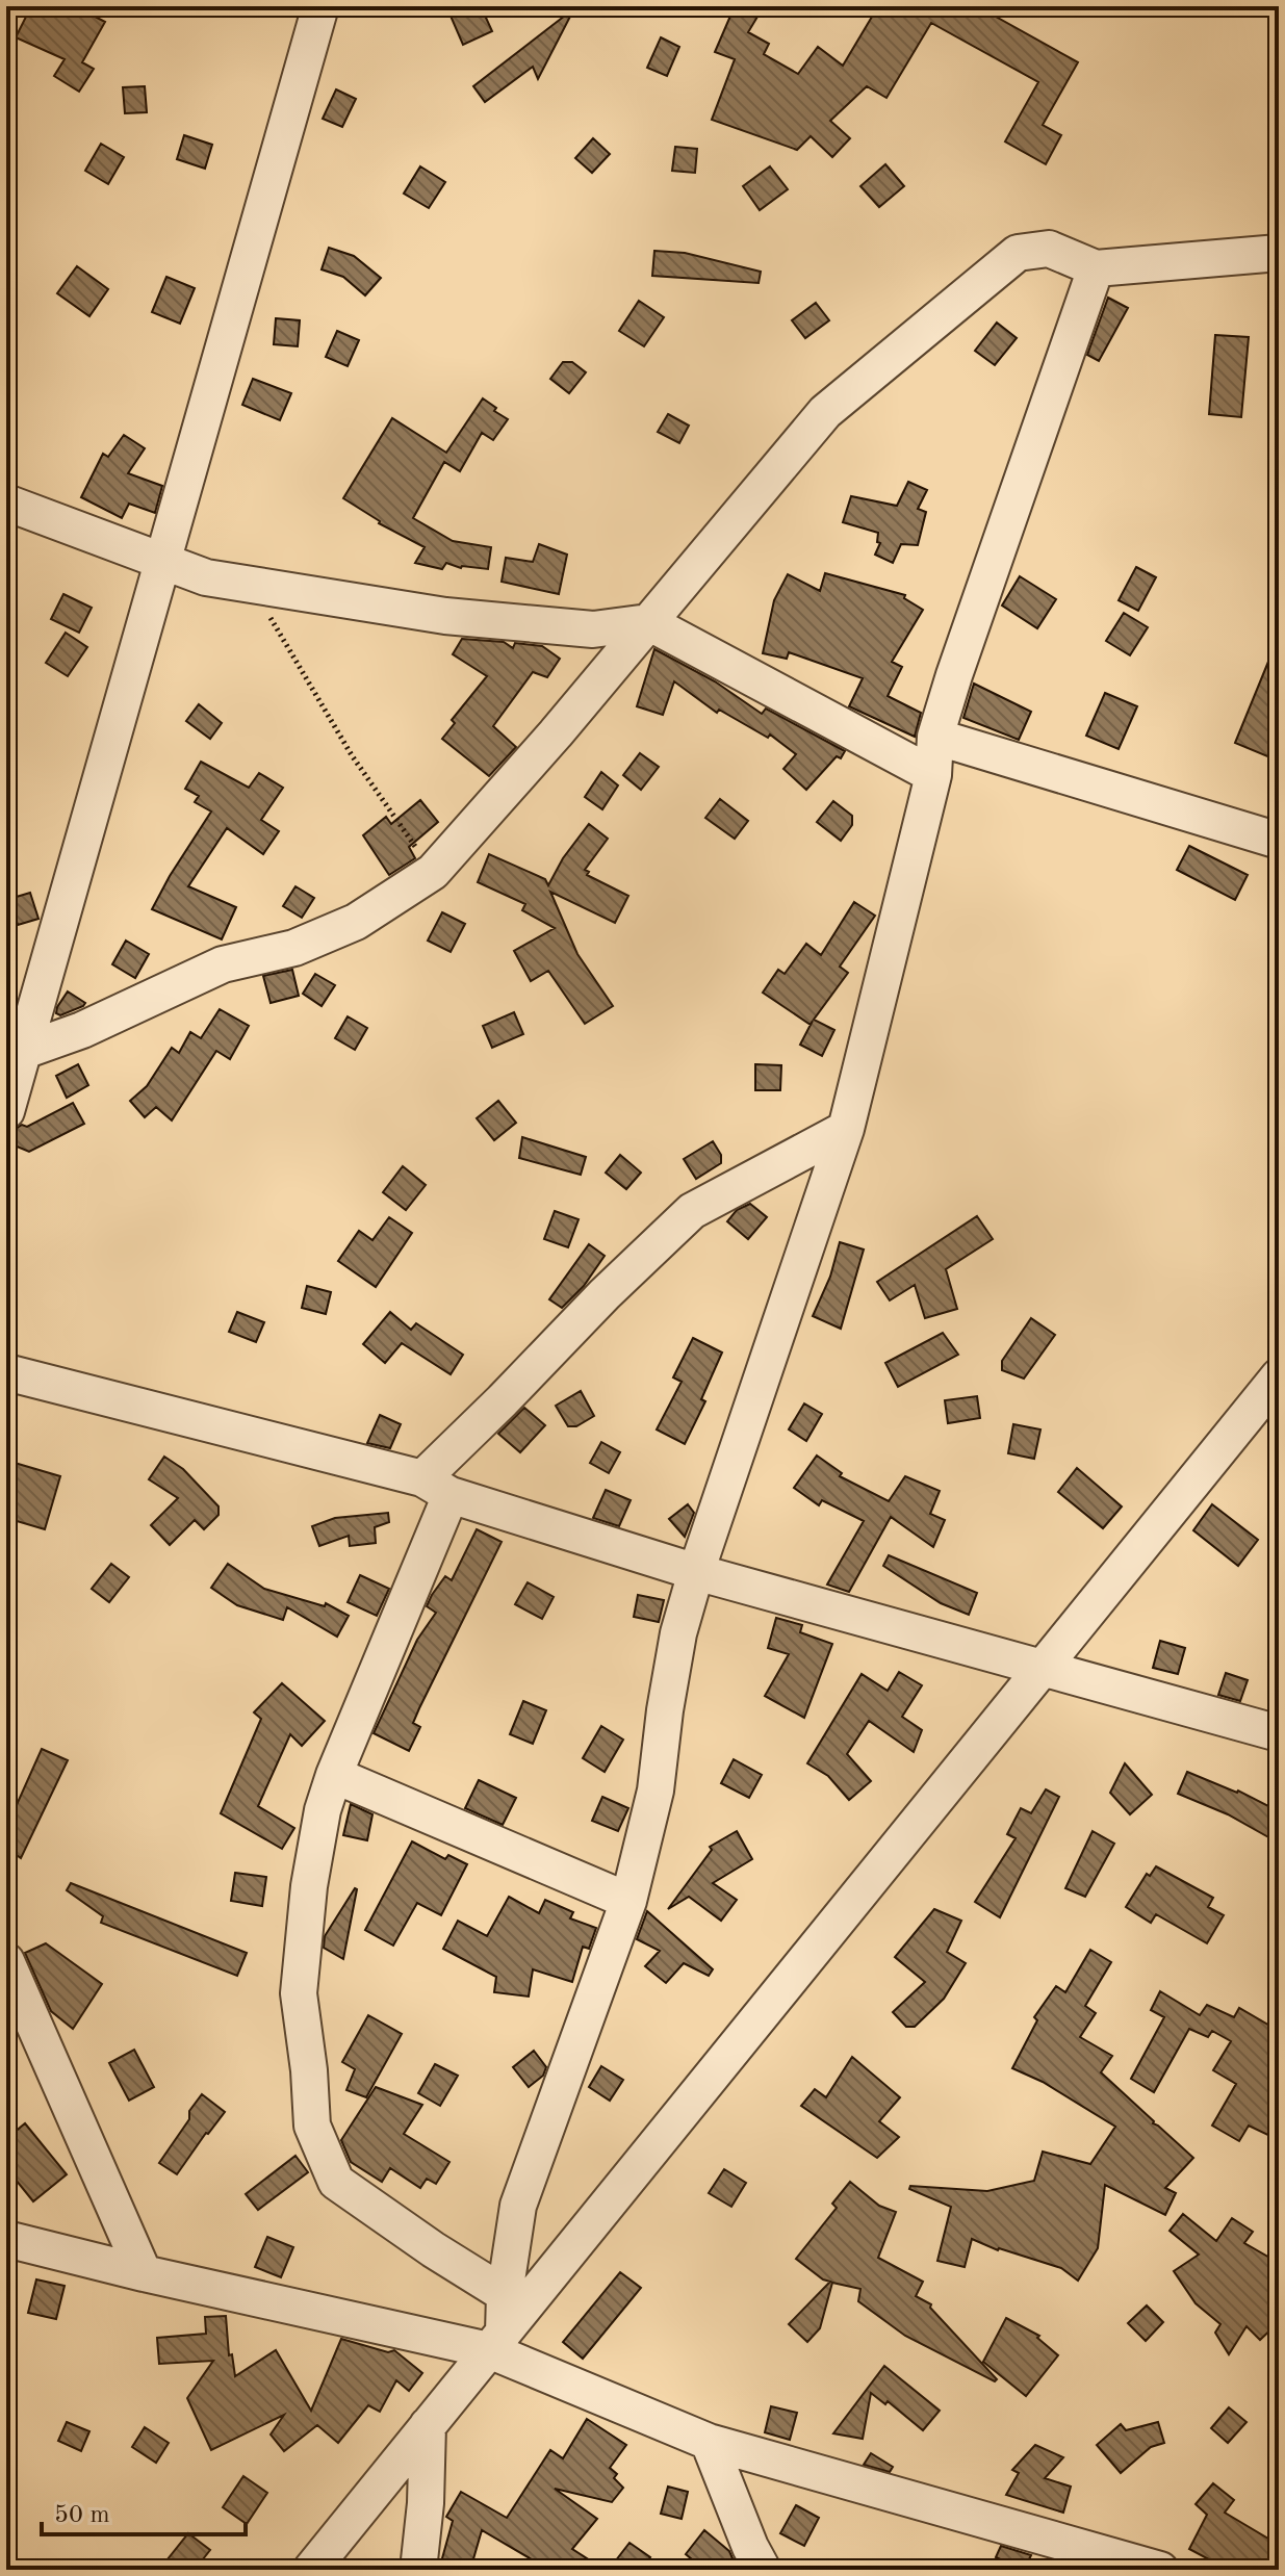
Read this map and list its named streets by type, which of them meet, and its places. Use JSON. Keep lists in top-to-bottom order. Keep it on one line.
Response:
{"scale_bar":"50 m"}
